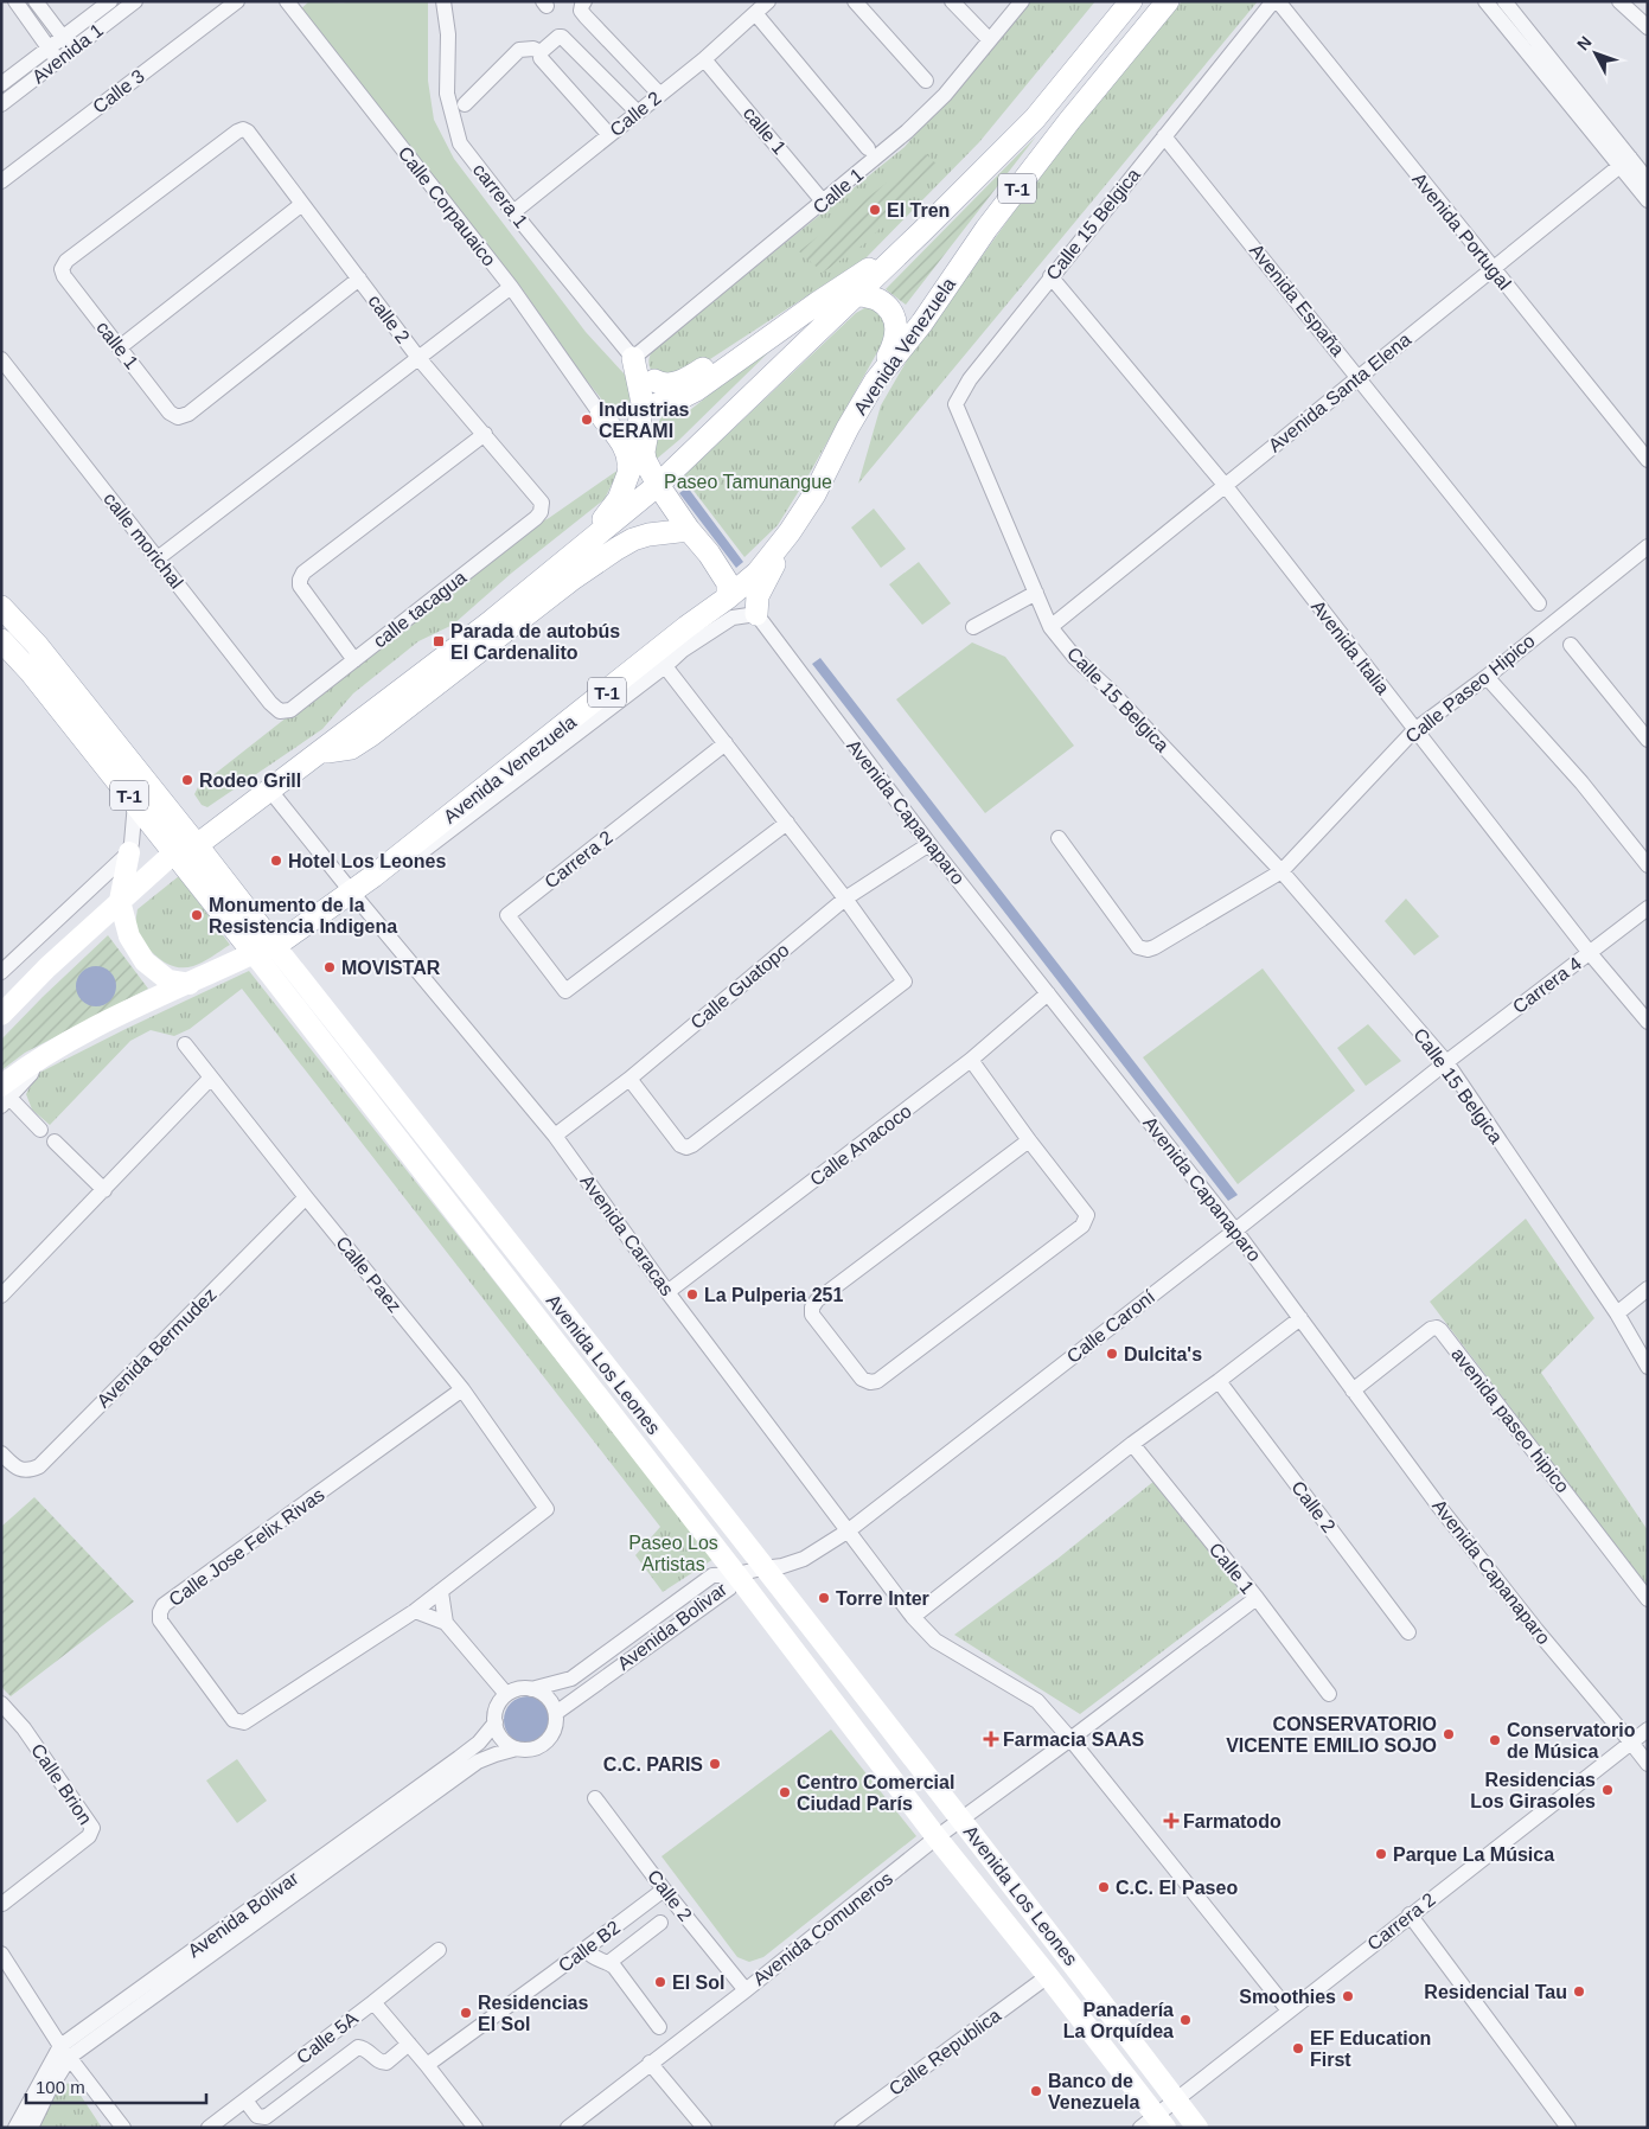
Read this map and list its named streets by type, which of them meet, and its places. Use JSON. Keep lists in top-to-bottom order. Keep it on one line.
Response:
{"streets":{"main road":["T-1","Avenida Venezuela","Avenida Los Leones"],"street":["Avenida 1","Calle 3","Calle 2","calle 1","Calle 1","carrera 1","Calle Corpauaico","Calle 15 Belgica","Avenida Portugal","Avenida España","calle 2","Avenida Santa Elena","calle morichal","calle tacagua","Avenida Italia","Calle Paseo Hipico","Avenida Capanaparo","Carrera 2","Carrera 4","Calle Guatopo","Calle Anacoco","Avenida Caracas","Calle Paez","Calle Caroní","Avenida Bermudez","avenida paseo hipico","Calle Jose Felix Rivas","Avenida Bolivar","Calle Brion","Avenida Comuneros","Calle B2","Calle 5A","Calle Republica"]},"crossings":[["Calle 2","calle 1"],["Calle 2","carrera 1"],["Calle 2","Avenida Comuneros"],["Calle 2","Calle B2"],["calle 1","Calle 1"],["calle 1","calle 2"],["Calle 1","carrera 1"],["Calle 1","Avenida Comuneros"],["Calle 15 Belgica","Avenida España"],["Calle 15 Belgica","Avenida Santa Elena"],["Calle 15 Belgica","Avenida Italia"],["Calle 15 Belgica","Calle Paseo Hipico"],["Calle 15 Belgica","Carrera 4"],["Calle 15 Belgica","Calle Caroní"],["Avenida Portugal","Avenida Santa Elena"],["Avenida España","Avenida Santa Elena"],["calle 2","calle tacagua"],["Avenida Venezuela","Avenida Caracas"],["Avenida Venezuela","Avenida Los Leones"],["Avenida Santa Elena","Avenida Italia"],["calle morichal","calle tacagua"],["Avenida Italia","Calle Paseo Hipico"],["Avenida Italia","Carrera 4"],["Avenida Capanaparo","Carrera 2"],["Avenida Capanaparo","Calle Guatopo"],["Avenida Capanaparo","Calle Anacoco"],["Avenida Capanaparo","Calle Caroní"],["Avenida Capanaparo","avenida paseo hipico"],["Carrera 2","Avenida Caracas"],["Carrera 2","Avenida Los Leones"],["Carrera 4","Calle Caroní"],["Calle Guatopo","Avenida Caracas"],["Calle Anacoco","Avenida Caracas"],["Avenida Caracas","Calle Caroní"],["Avenida Caracas","Avenida Comuneros"],["Calle Paez","Avenida Bermudez"],["Calle Paez","Calle Jose Felix Rivas"],["Calle Caroní","Avenida Los Leones"],["Calle Caroní","Avenida Bolivar"],["Avenida Los Leones","Avenida Bolivar"],["Avenida Los Leones","Avenida Comuneros"],["Avenida Los Leones","Calle Republica"],["Calle B2","Calle 5A"]],"parks":["Paseo Tamunangue","Paseo Los Artistas"],"places":{"other":["El Tren","Industrias CERAMI","Rodeo Grill","Hotel Los Leones","Monumento de la Resistencia Indigena","MOVISTAR","La Pulperia 251","Dulcita's","Torre Inter","CONSERVATORIO VICENTE EMILIO SOJO","Conservatorio de Música","C.C. PARIS","Residencias Los Girasoles","Centro Comercial Ciudad París","Parque La Música","C.C. El Paseo","El Sol","Residencial Tau","Smoothies","Residencias El Sol","Panadería La Orquídea","EF Education First","Banco de Venezuela"],"transit":["Parada de autobús El Cardenalito"],"health":["Farmacia SAAS","Farmatodo"]},"scale_bar":"100 m","north":"top left"}
